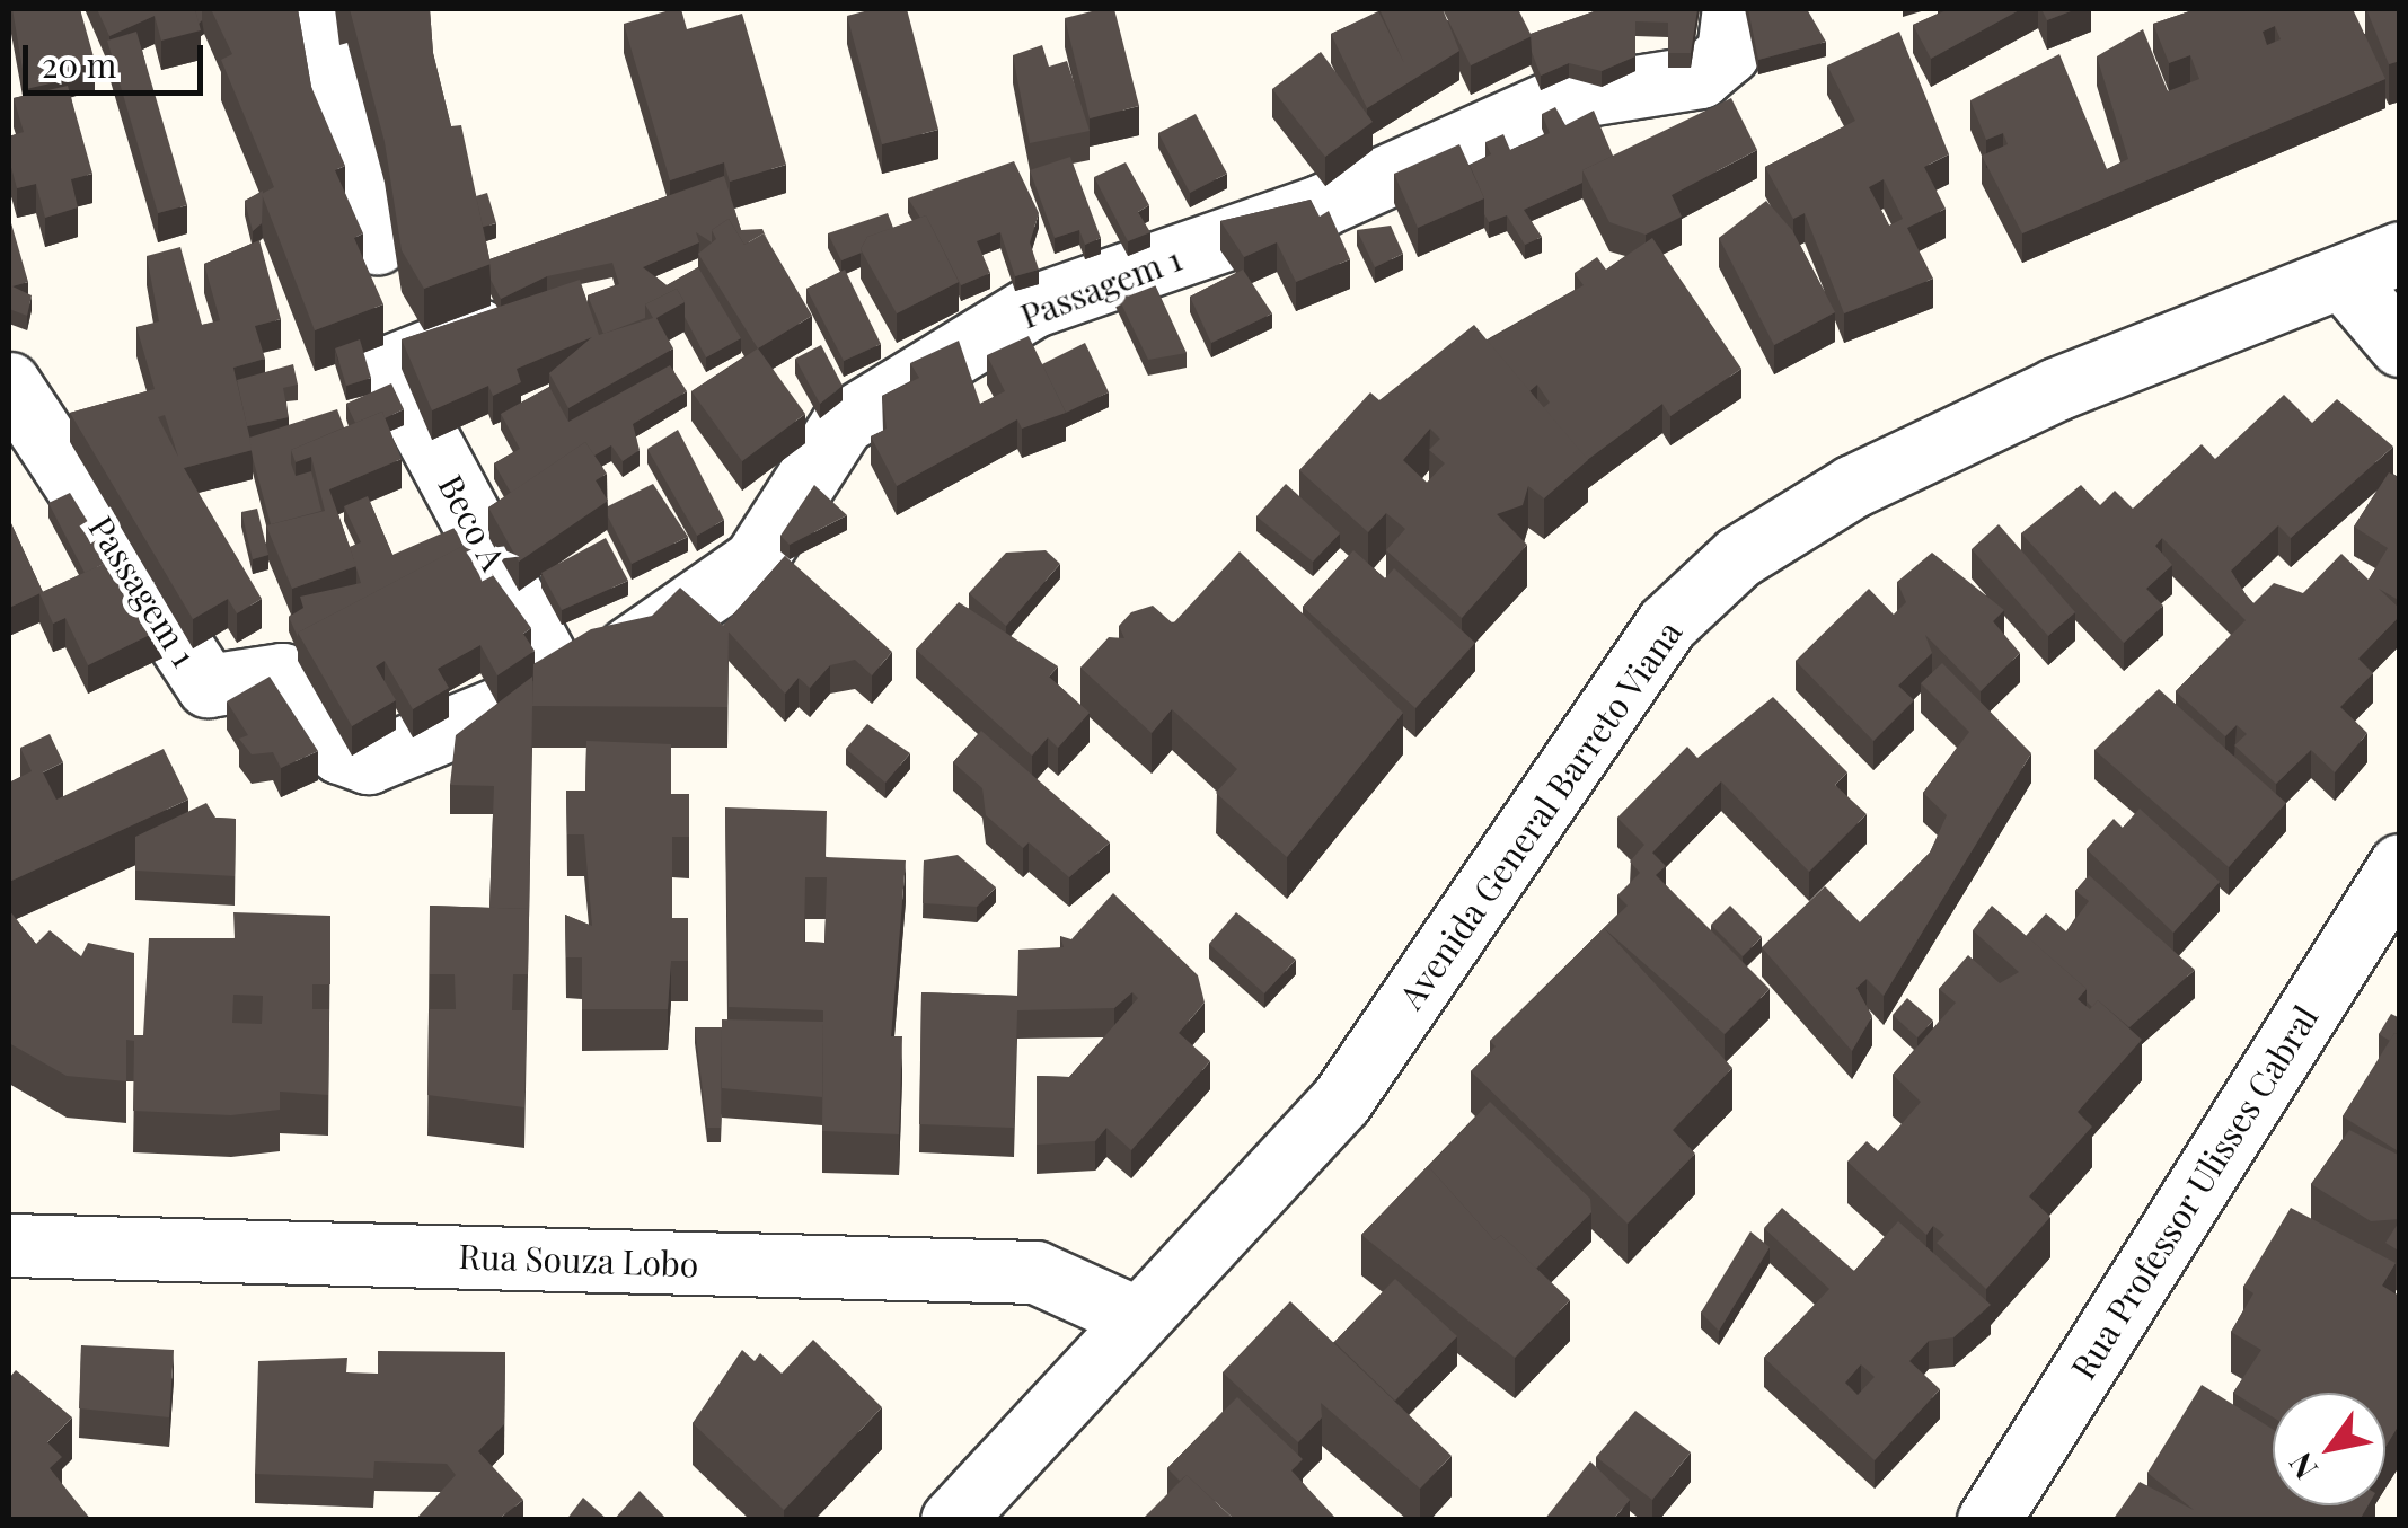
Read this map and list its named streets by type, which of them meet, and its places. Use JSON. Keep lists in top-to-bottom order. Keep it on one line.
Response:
{"streets":{"street":["Passagem 1","Beco A","Avenida General Barreto Viana","Rua Professor Ulisses Cabral","Rua Souza Lobo"]},"crossings":[["Passagem 1","Beco A"],["Avenida General Barreto Viana","Rua Souza Lobo"]],"scale_bar":"20 m","north":"bottom left"}
